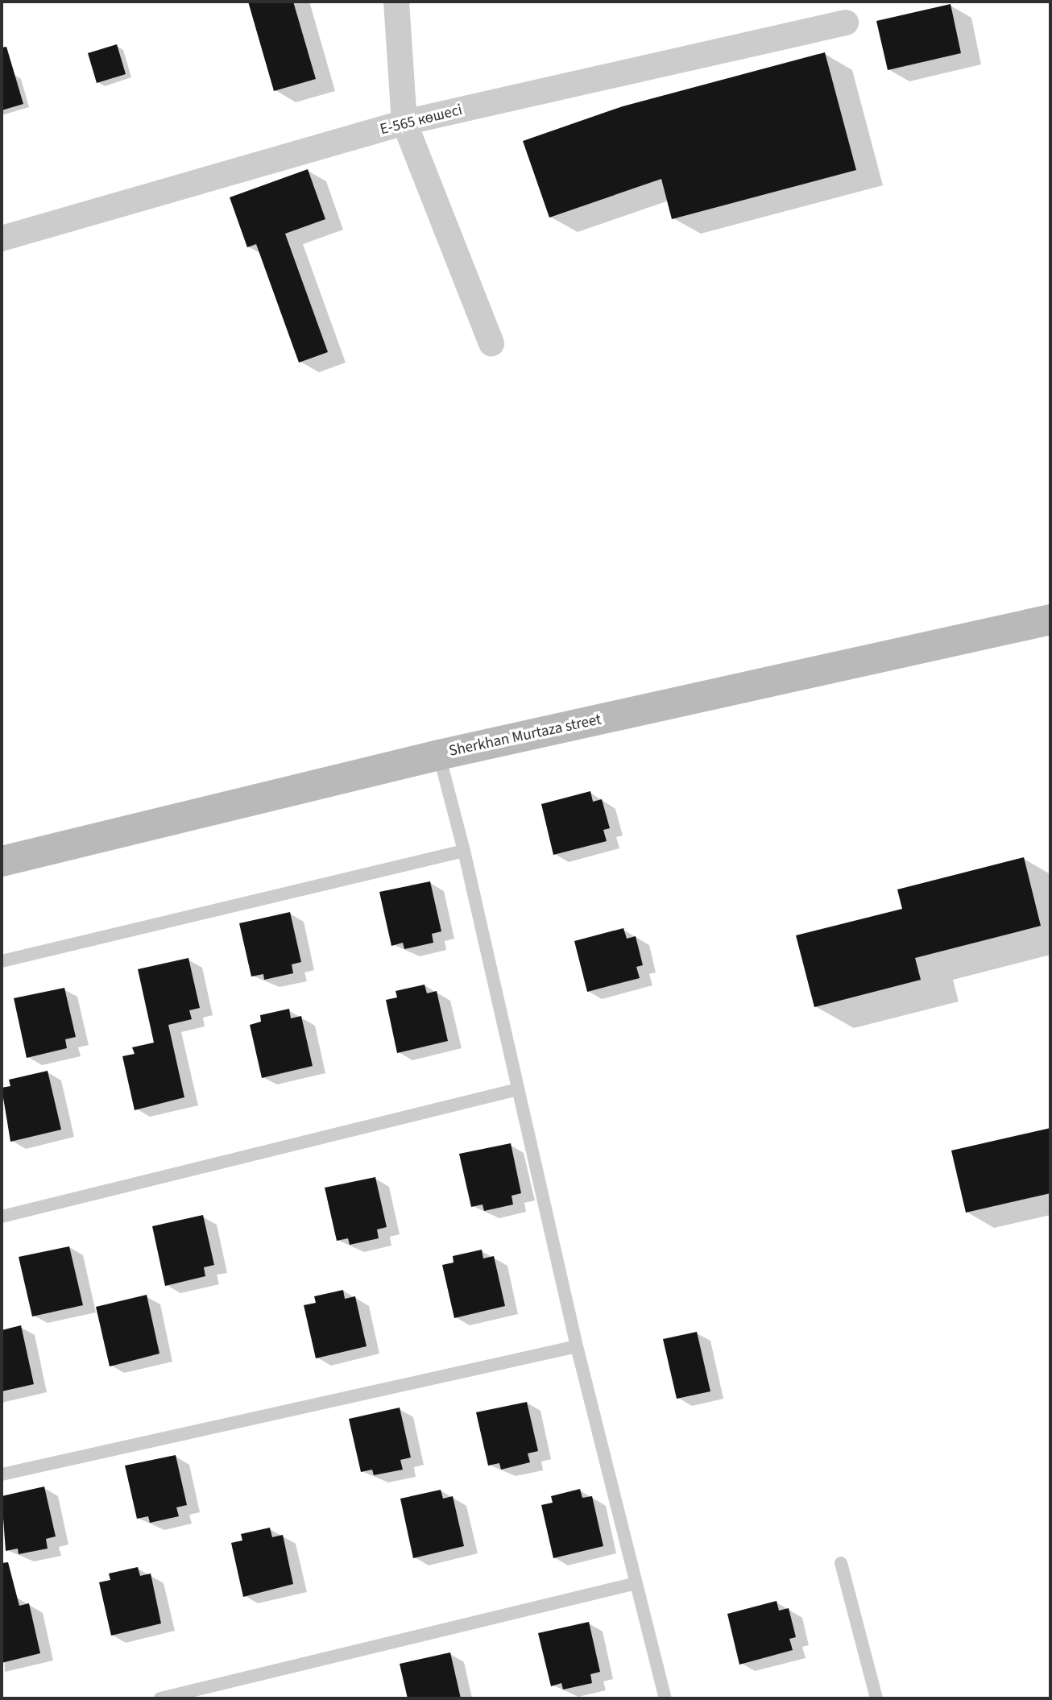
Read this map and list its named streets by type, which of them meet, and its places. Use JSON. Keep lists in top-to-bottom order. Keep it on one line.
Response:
{"streets":{"main road":["Sherkhan Murtaza street"],"street":["Е-565 көшесі"]}}
